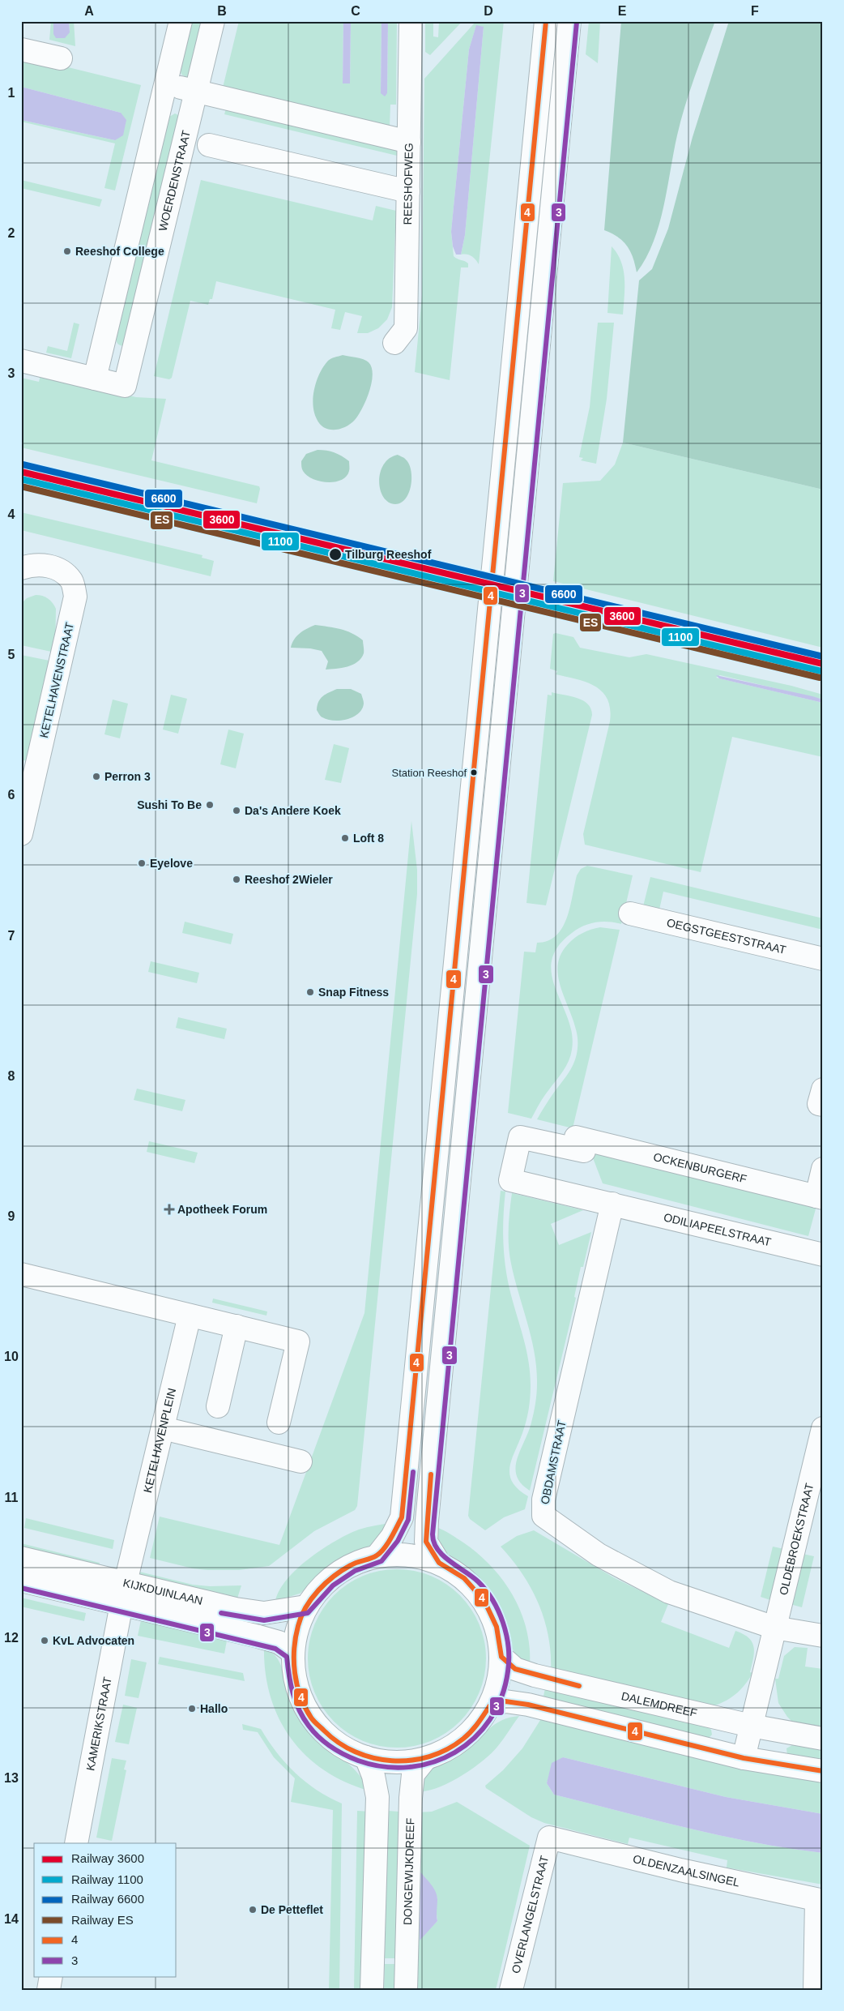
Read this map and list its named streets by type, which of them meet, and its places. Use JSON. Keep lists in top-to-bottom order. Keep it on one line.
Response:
{"streets":{"street":["WOERDENSTRAAT","REESHOFWEG","KETELHAVENSTRAAT","OEGSTGEESTSTRAAT","OCKENBURGERF","ODILIAPEELSTRAAT","KETELHAVENPLEIN","OBDAMSTRAAT","OLDEBROEKSTRAAT","KIJKDUINLAAN","DALEMDREEF","KAMERIKSTRAAT","OLDENZAALSINGEL","DONGEWIJKDREEF","OVERLANGELSTRAAT"]},"crossings":[["OCKENBURGERF","ODILIAPEELSTRAAT"],["OCKENBURGERF","OBDAMSTRAAT"],["ODILIAPEELSTRAAT","OBDAMSTRAAT"],["KETELHAVENPLEIN","KIJKDUINLAAN"],["OBDAMSTRAAT","OLDEBROEKSTRAAT"],["KIJKDUINLAAN","KAMERIKSTRAAT"],["OLDENZAALSINGEL","OVERLANGELSTRAAT"]],"places":{"other":["Reeshof College","Tilburg Reeshof","Station Reeshof","Perron 3","Sushi To Be","Da's Andere Koek","Loft 8","Eyelove","Reeshof 2Wieler","Snap Fitness","KvL Advocaten","Hallo","De Petteflet"],"health":["Apotheek Forum"]},"lines":["transit line 4","transit line 3","rail line 6600","rail line 3600","rail line 1100","rail line ES"],"legend":["Railway 3600","Railway 1100","Railway 6600","Railway ES","4","3"],"grid":{"columns":["A","B","C","D","E","F"],"rows":["1","2","3","4","5","6","7","8","9","10","11","12","13","14"]}}
